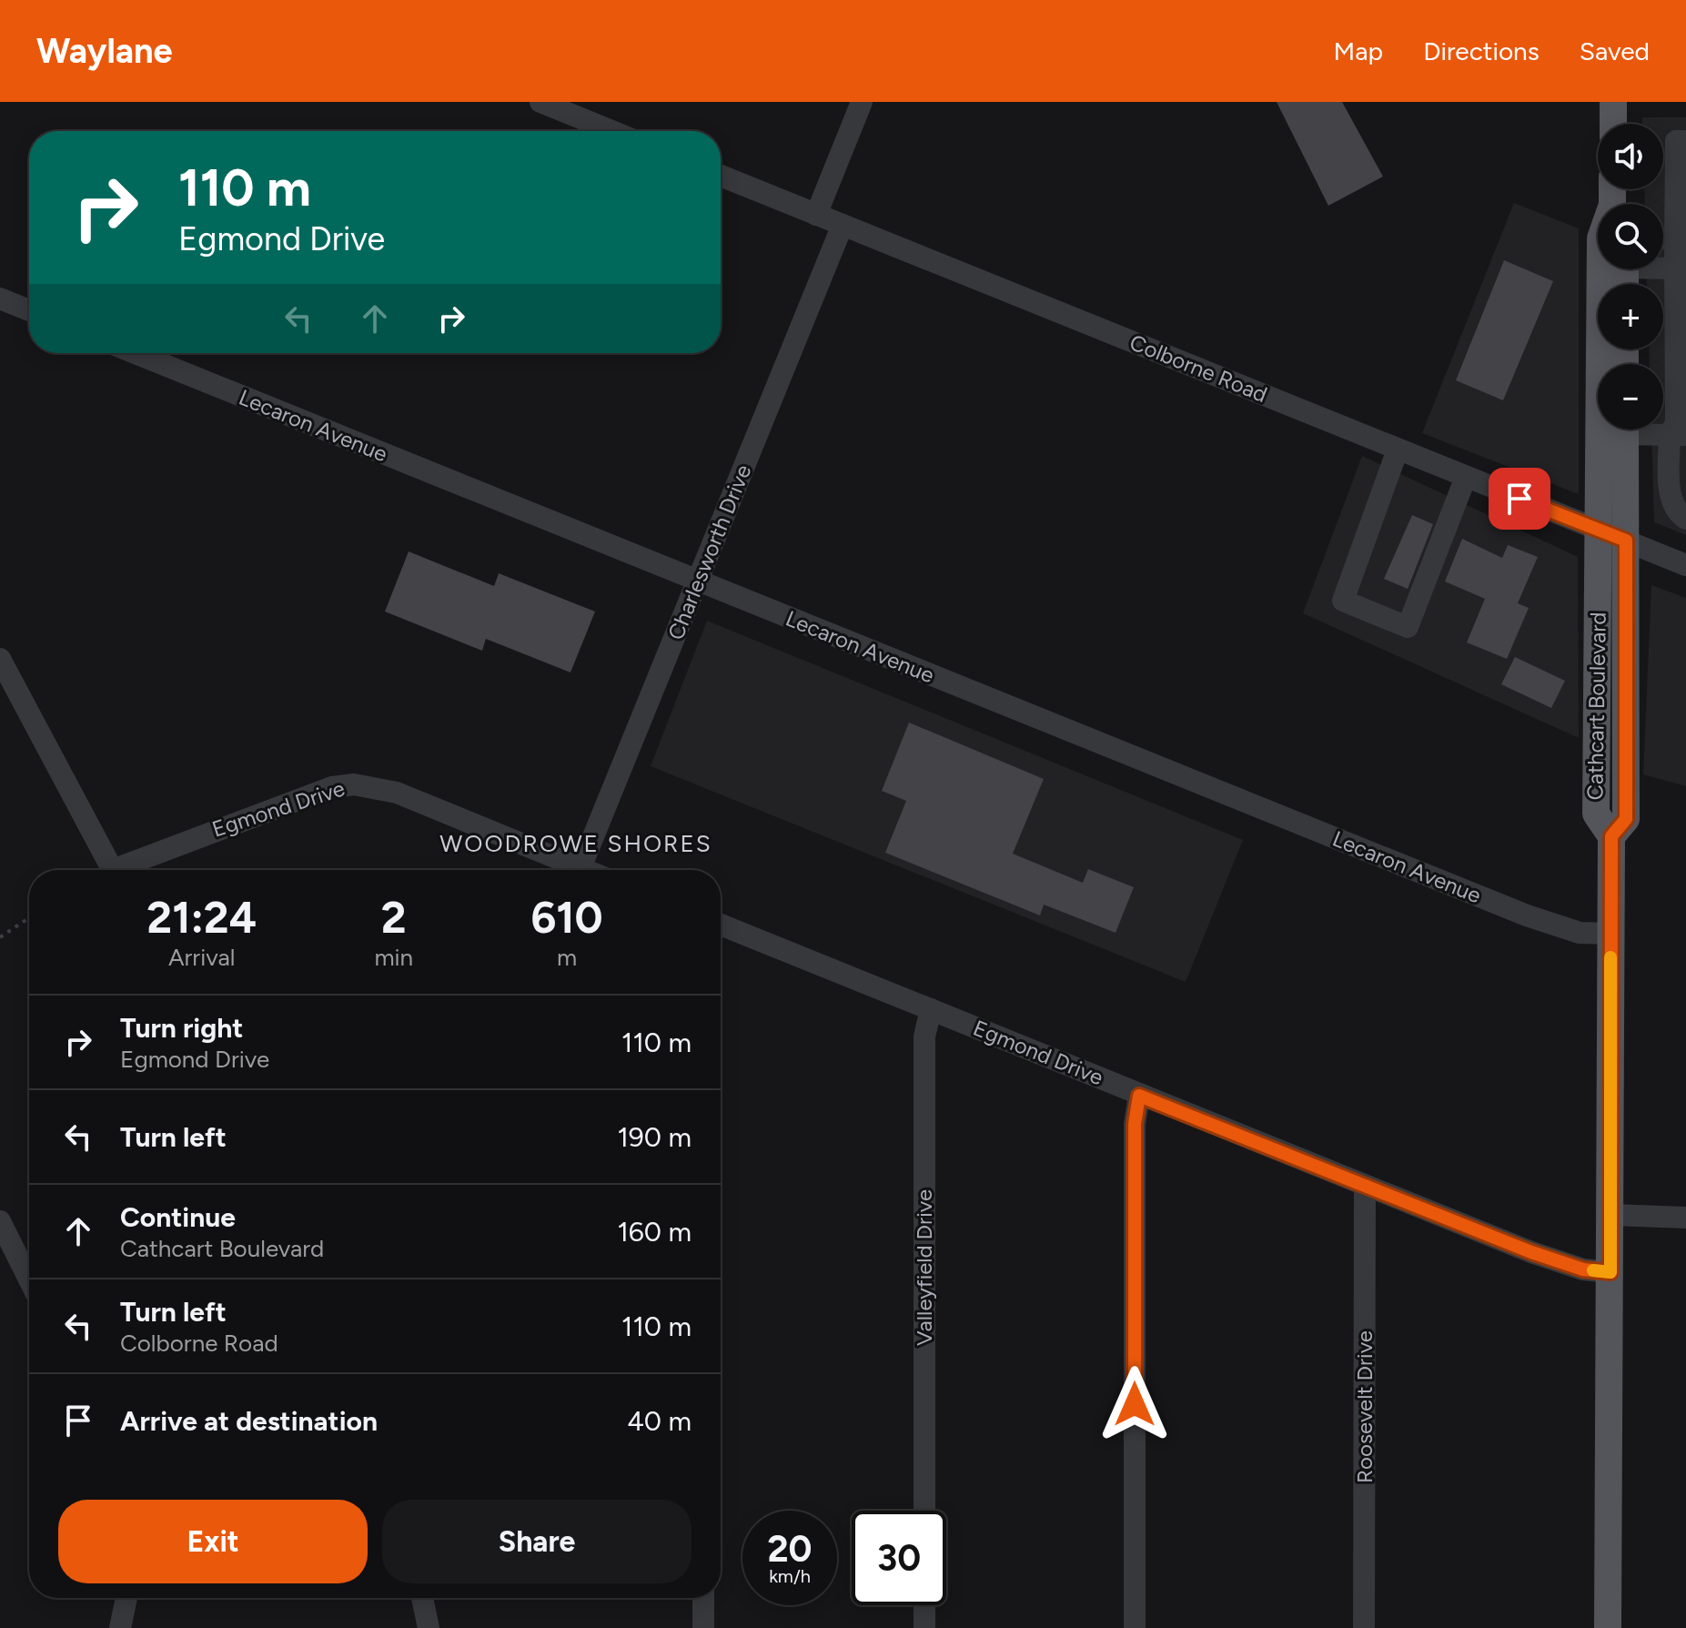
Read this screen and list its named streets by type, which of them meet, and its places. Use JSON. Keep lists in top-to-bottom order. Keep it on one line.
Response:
{"streets":{"main road":["Cathcart Boulevard"],"street":["Colborne Road","Lecaron Avenue","Charlesworth Drive","Egmond Drive","Valleyfield Drive","Roosevelt Drive"]},"crossings":[["Colborne Road","Charlesworth Drive"],["Colborne Road","Cathcart Boulevard"],["Lecaron Avenue","Charlesworth Drive"],["Egmond Drive","Valleyfield Drive"],["Egmond Drive","Roosevelt Drive"]],"districts":["WOODROWE SHORES"],"page":{"header":"Waylane","nav":["Map","Directions","Saved"],"map_buttons":["+","−"],"turn":["110 m","Egmond Drive"],"eta":["21:24","Arrival","2","min","610","m"],"list":[{"name":"Turn right","note":"Egmond Drive","value":"110 m"},{"name":"Turn left","value":"190 m"},{"name":"Continue","note":"Cathcart Boulevard","value":"160 m"},{"name":"Turn left","note":"Colborne Road","value":"110 m"},{"name":"Arrive at destination","value":"40 m"}],"buttons":["Exit","Share"],"speed":"20 km/h","limit":"30"}}
